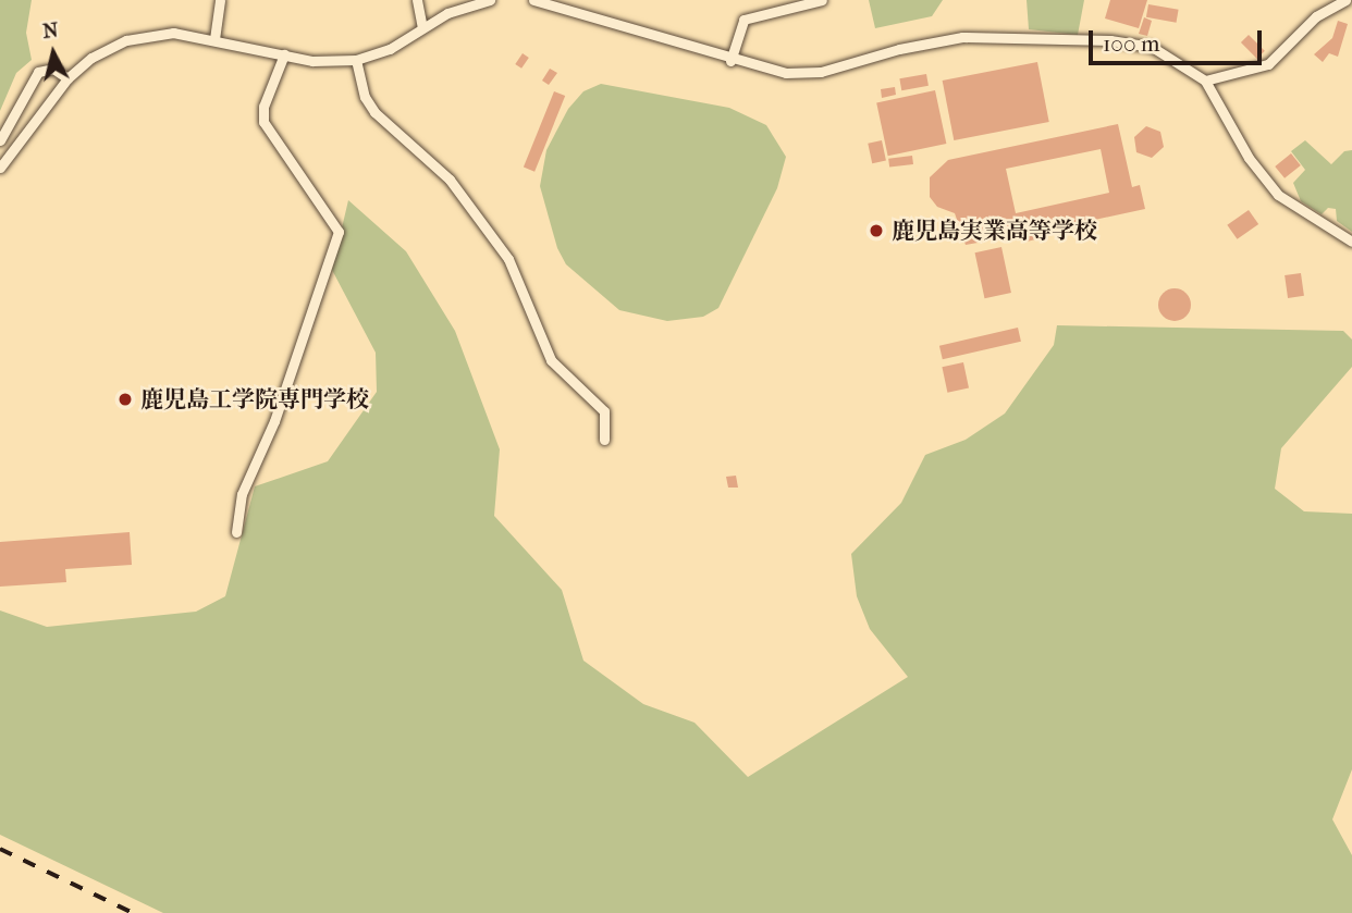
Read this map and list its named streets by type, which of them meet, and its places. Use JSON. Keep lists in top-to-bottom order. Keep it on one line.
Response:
{"places":["鹿児島実業高等学校","鹿児島工学院専門学校"],"scale_bar":"100 m","north":"top"}
